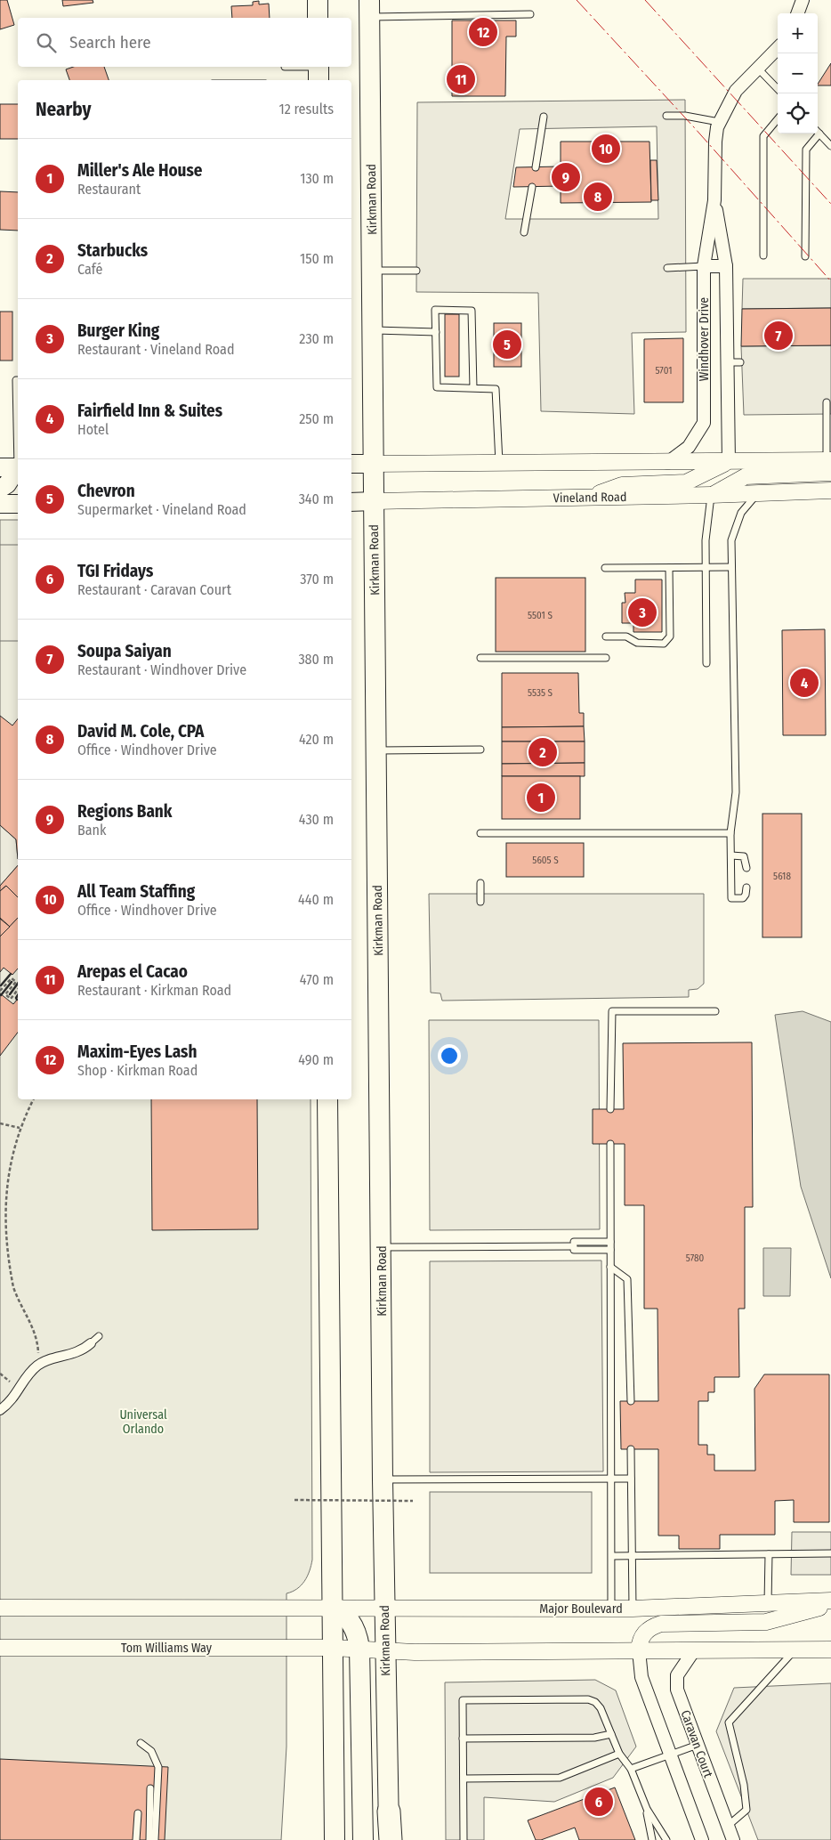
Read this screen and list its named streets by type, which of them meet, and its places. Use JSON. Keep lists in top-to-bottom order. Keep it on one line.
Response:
{"streets":{"main road":["Kirkman Road","Vineland Road"],"street":["Windhover Drive","Major Boulevard","Tom Williams Way","Caravan Court"]},"crossings":[["Kirkman Road","Vineland Road"],["Kirkman Road","Major Boulevard"]],"parks":["Universal Orlando"],"house_numbers":["5701","5501 S","5535 S","5605 S","5618","5780"],"page":{"map_buttons":["+","−"],"pins":["12","11","10","9","8","7","5","3","4","2","1","6"],"search":"Search here","heading":["Nearby","12 results"],"list":[{"mark":"1","name":"Miller's Ale House","note":"Restaurant","value":"130 m"},{"mark":"2","name":"Starbucks","note":"Café","value":"150 m"},{"mark":"3","name":"Burger King","note":"Restaurant · Vineland Road","value":"230 m"},{"mark":"4","name":"Fairfield Inn & Suites","note":"Hotel","value":"250 m"},{"mark":"5","name":"Chevron","note":"Supermarket · Vineland Road","value":"340 m"},{"mark":"6","name":"TGI Fridays","note":"Restaurant · Caravan Court","value":"370 m"},{"mark":"7","name":"Soupa Saiyan","note":"Restaurant · Windhover Drive","value":"380 m"},{"mark":"8","name":"David M. Cole, CPA","note":"Office · Windhover Drive","value":"420 m"},{"mark":"9","name":"Regions Bank","note":"Bank","value":"430 m"},{"mark":"10","name":"All Team Staffing","note":"Office · Windhover Drive","value":"440 m"},{"mark":"11","name":"Arepas el Cacao","note":"Restaurant · Kirkman Road","value":"470 m"},{"mark":"12","name":"Maxim-Eyes Lash","note":"Shop · Kirkman Road","value":"490 m"}]}}
